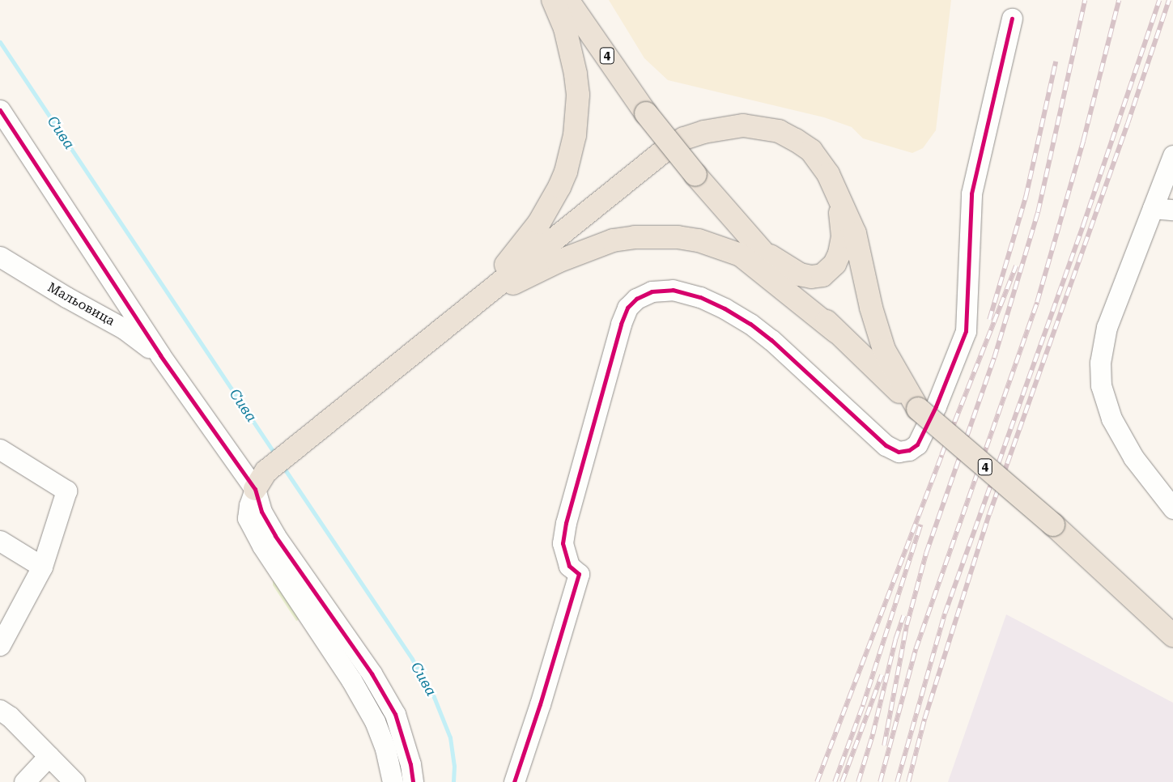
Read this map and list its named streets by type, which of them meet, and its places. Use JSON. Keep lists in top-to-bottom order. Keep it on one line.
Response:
{"streets":{"main road":["4"],"street":["Мальовица"]},"water":["Сива"]}
